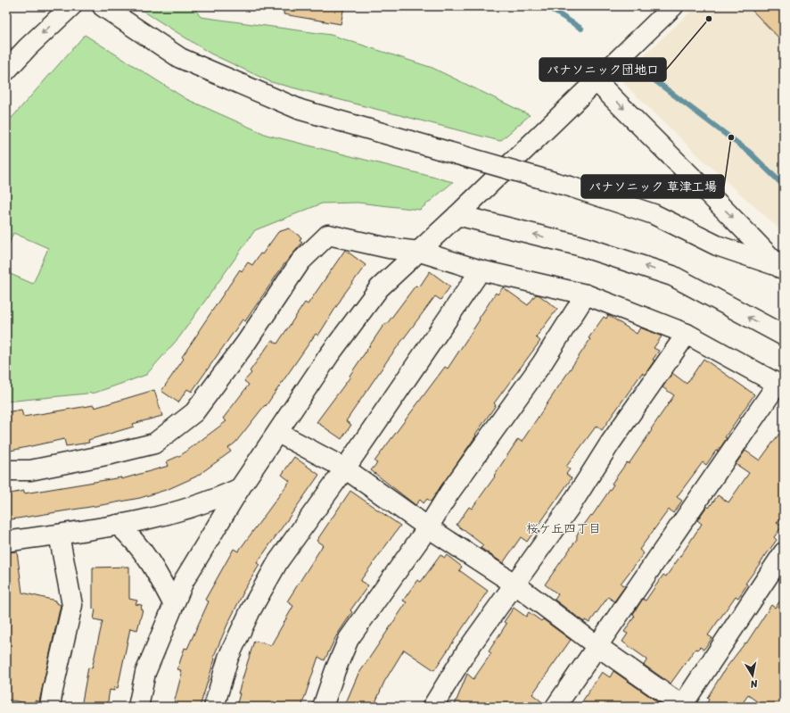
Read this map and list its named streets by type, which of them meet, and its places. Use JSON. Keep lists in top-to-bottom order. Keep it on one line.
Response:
{"districts":["桜ケ丘四丁目"],"places":["パナソニック団地口","パナソニック 草津工場"],"north":"bottom"}
